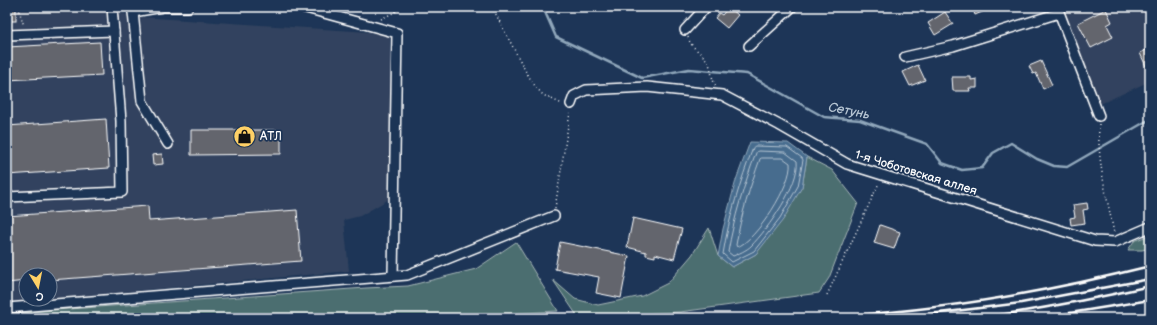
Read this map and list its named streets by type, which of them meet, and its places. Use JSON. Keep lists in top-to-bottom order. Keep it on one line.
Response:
{"streets":{"street":["1-я Чоботовская аллея"]},"water":["Сетунь"],"places":{"shop":["АТЛ"]},"north":"bottom"}
